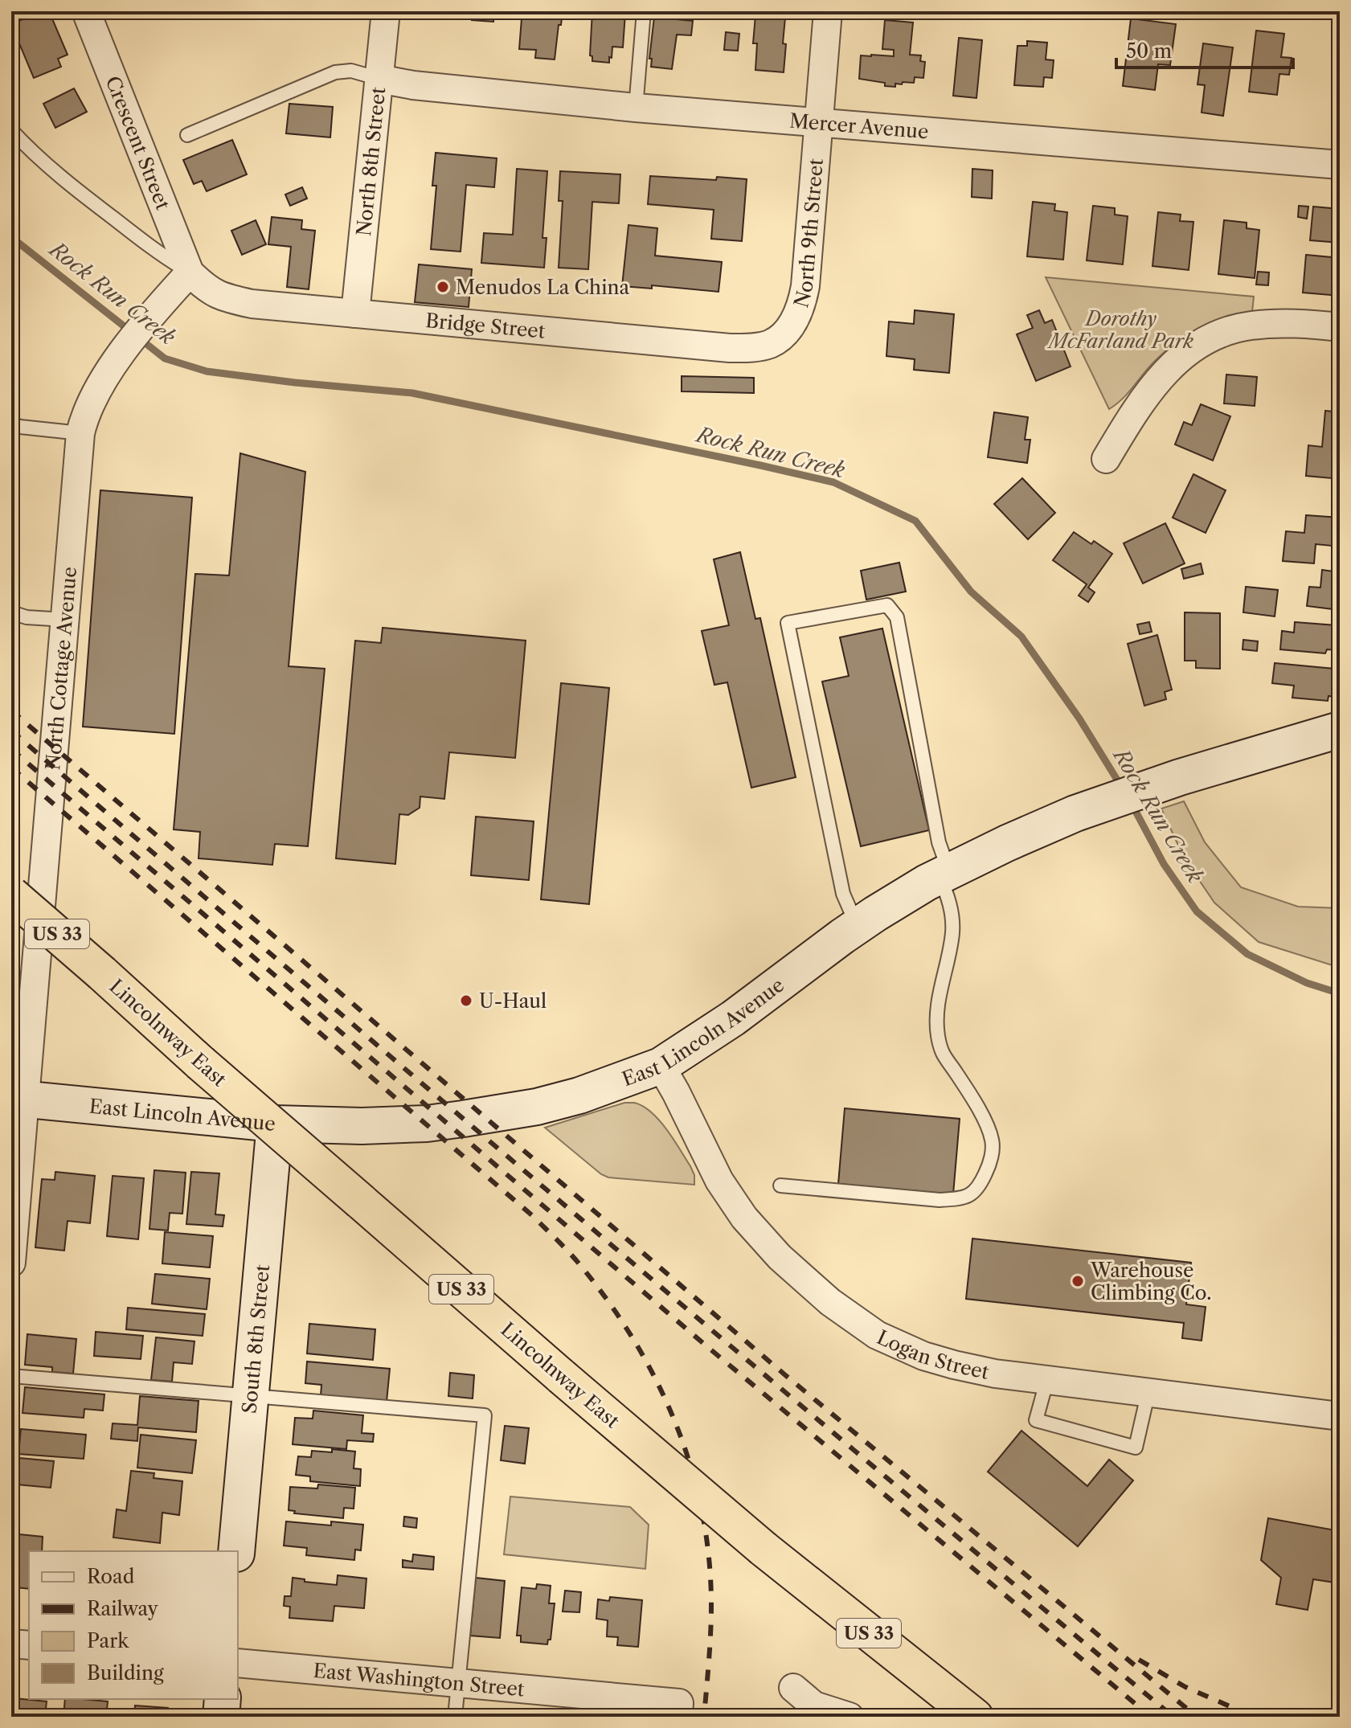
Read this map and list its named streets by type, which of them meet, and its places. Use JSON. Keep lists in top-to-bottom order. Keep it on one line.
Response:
{"streets":{"highway":["US 33","Lincolnway East"],"main road":["East Lincoln Avenue","South 8th Street"],"street":["Mercer Avenue","Crescent Street","North 8th Street","North 9th Street","Bridge Street","North Cottage Avenue","Logan Street","East Washington Street"]},"crossings":[["Mercer Avenue","North 8th Street"],["Mercer Avenue","North 9th Street"],["Crescent Street","Bridge Street"],["Crescent Street","North Cottage Avenue"],["North 8th Street","Bridge Street"],["North 9th Street","Bridge Street"],["Bridge Street","North Cottage Avenue"],["North Cottage Avenue","East Lincoln Avenue"],["East Lincoln Avenue","South 8th Street"],["East Lincoln Avenue","Logan Street"]],"water":["Rock Run Creek"],"parks":["Dorothy McFarland Park"],"places":["Menudos La China","U-Haul","Warehouse Climbing Co."],"legend":["Road","Railway","Park","Building"],"scale_bar":"50 m"}
